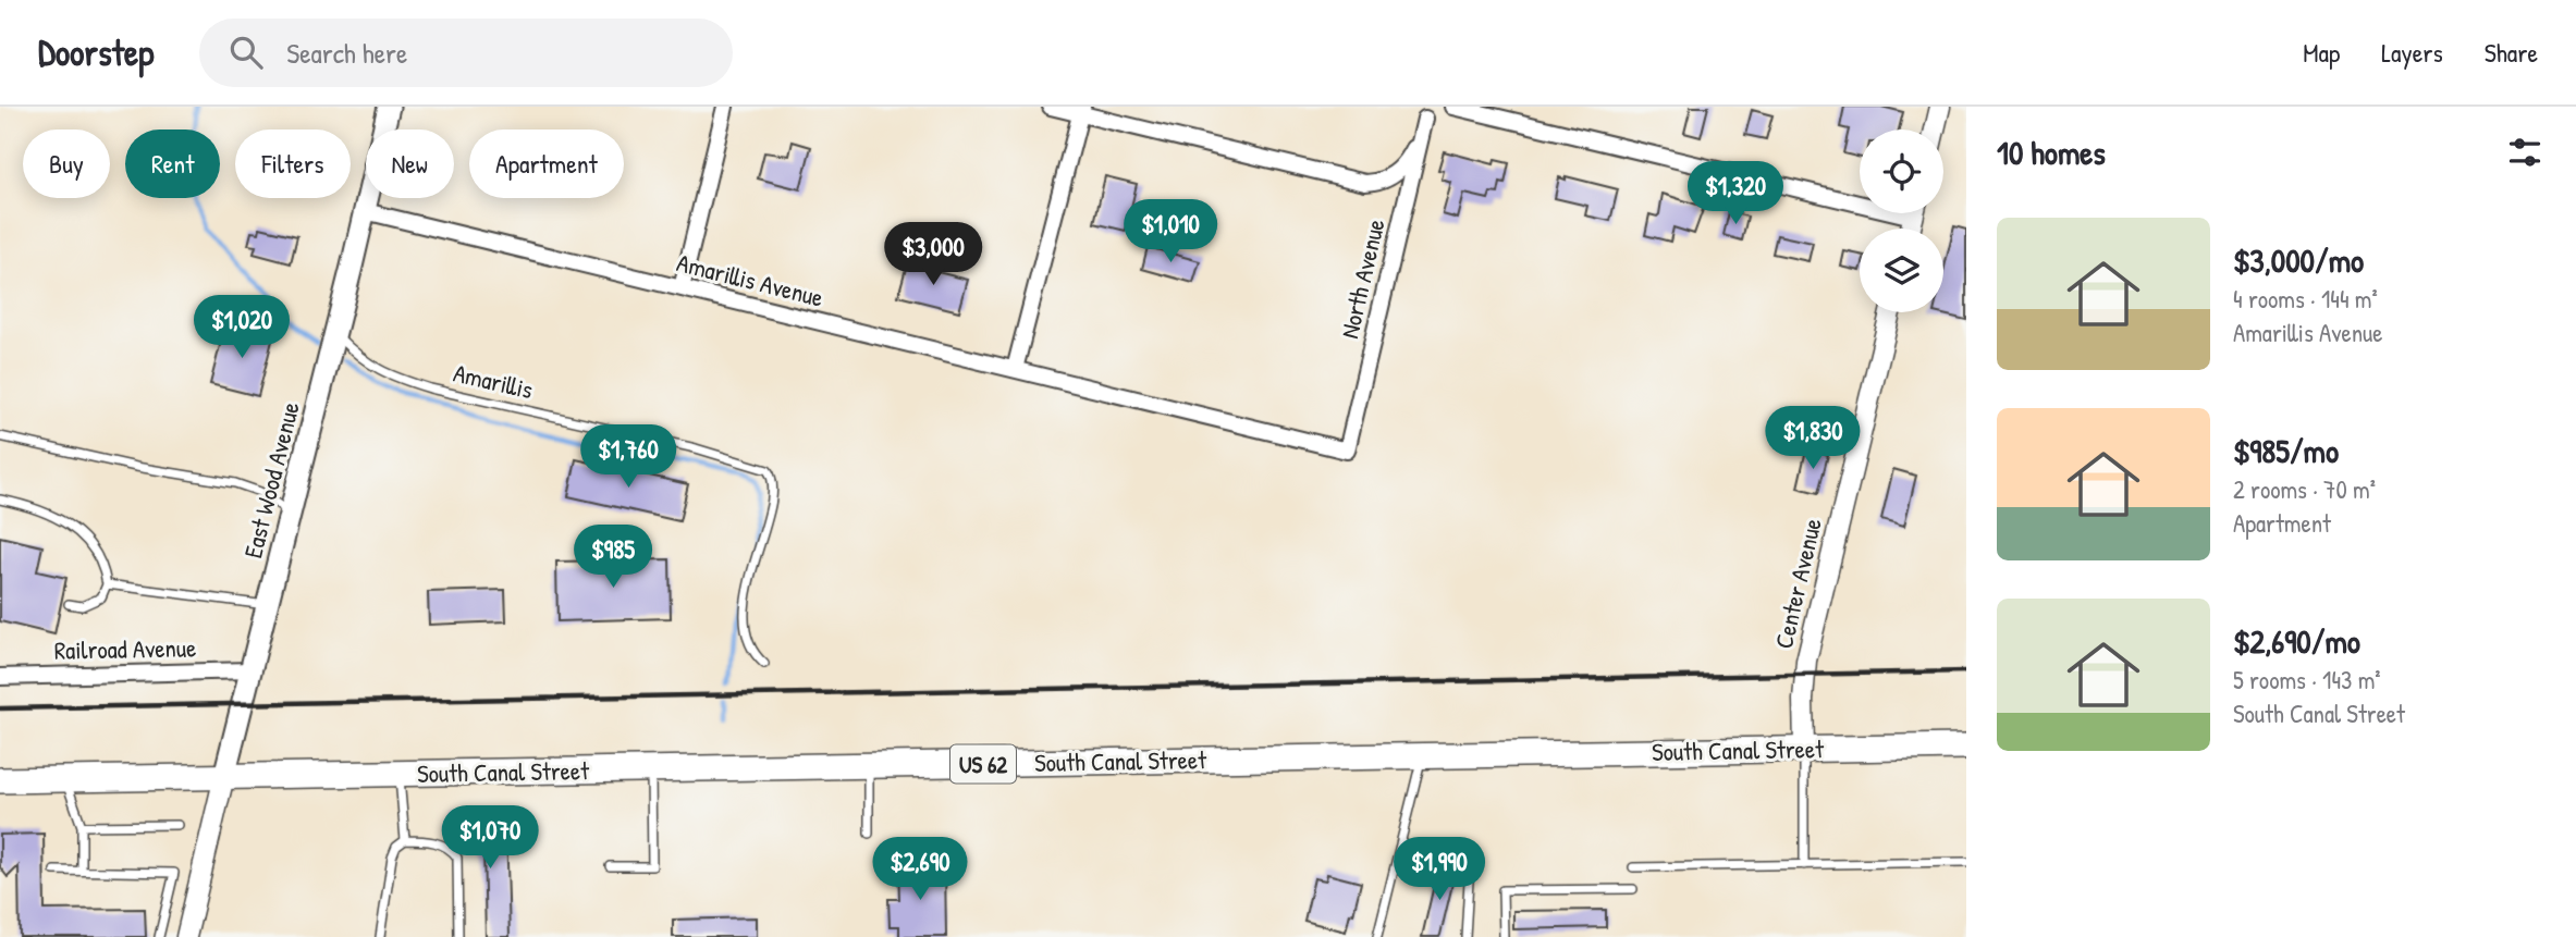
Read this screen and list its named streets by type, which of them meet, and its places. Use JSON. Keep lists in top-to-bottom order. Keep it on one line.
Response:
{"streets":{"highway":["South Canal Street","US 62"],"main road":["East Wood Avenue"],"street":["North Avenue","Amarillis Avenue","Center Avenue","Railroad Avenue"],"lane":["Amarillis"]},"crossings":[["North Avenue","Amarillis Avenue"],["Amarillis Avenue","East Wood Avenue"],["Amarillis","East Wood Avenue"],["East Wood Avenue","Railroad Avenue"],["East Wood Avenue","South Canal Street"],["Center Avenue","South Canal Street"]],"page":{"header":"Doorstep","search":"Search here","nav":["Map","Layers","Share"],"heading":"10 homes","chip":["Buy","Rent","Filters","New","Apartment"],"price":["$1,320","$1,010","$3,000","$1,020","$1,830","$1,760","$985","$1,070","$2,690","$1,990"],"list":[{"name":"$3,000/mo","note":"4 rooms · 144 m² · Amarillis Avenue"},{"name":"$985/mo","note":"2 rooms · 70 m² · Apartment"},{"name":"$2,690/mo","note":"5 rooms · 143 m² · South Canal Street"}]}}
